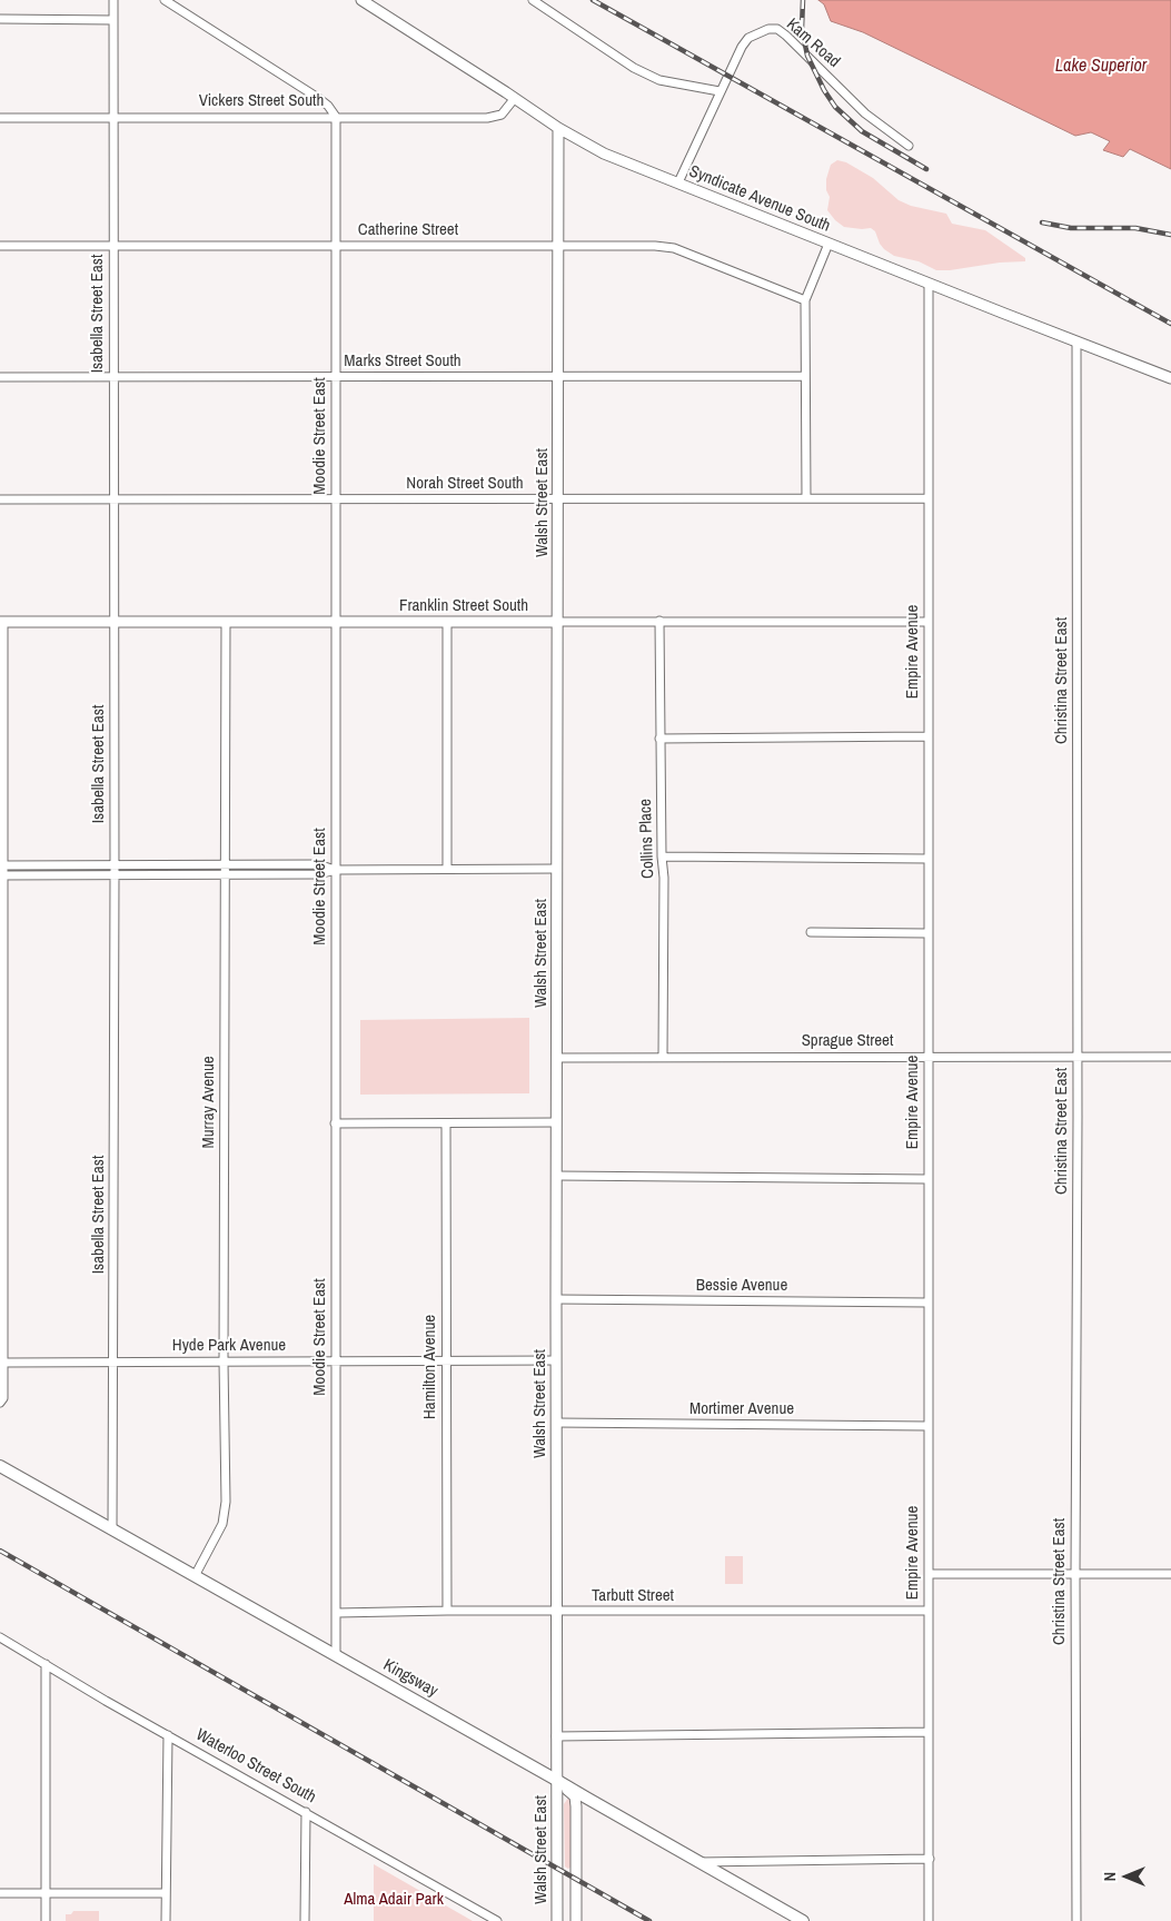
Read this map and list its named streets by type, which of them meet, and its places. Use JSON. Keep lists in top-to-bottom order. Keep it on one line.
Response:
{"streets":{"main road":["Kingsway"],"street":["Kam Road","Vickers Street South","Syndicate Avenue South","Catherine Street","Isabella Street East","Marks Street South","Moodie Street East","Norah Street South","Walsh Street East","Franklin Street South","Empire Avenue","Christina Street East","Collins Place","Sprague Street","Murray Avenue","Bessie Avenue","Hyde Park Avenue","Hamilton Avenue","Mortimer Avenue","Tarbutt Street","Waterloo Street South"]},"crossings":[["Vickers Street South","Syndicate Avenue South"],["Vickers Street South","Isabella Street East"],["Vickers Street South","Moodie Street East"],["Syndicate Avenue South","Walsh Street East"],["Syndicate Avenue South","Empire Avenue"],["Syndicate Avenue South","Christina Street East"],["Catherine Street","Isabella Street East"],["Catherine Street","Moodie Street East"],["Catherine Street","Walsh Street East"],["Isabella Street East","Marks Street South"],["Isabella Street East","Norah Street South"],["Isabella Street East","Franklin Street South"],["Isabella Street East","Hyde Park Avenue"],["Isabella Street East","Kingsway"],["Marks Street South","Moodie Street East"],["Marks Street South","Walsh Street East"],["Moodie Street East","Norah Street South"],["Moodie Street East","Franklin Street South"],["Moodie Street East","Hyde Park Avenue"],["Moodie Street East","Tarbutt Street"],["Moodie Street East","Kingsway"],["Norah Street South","Walsh Street East"],["Norah Street South","Empire Avenue"],["Walsh Street East","Franklin Street South"],["Walsh Street East","Sprague Street"],["Walsh Street East","Bessie Avenue"],["Walsh Street East","Hyde Park Avenue"],["Walsh Street East","Mortimer Avenue"],["Walsh Street East","Tarbutt Street"],["Walsh Street East","Kingsway"],["Franklin Street South","Empire Avenue"],["Franklin Street South","Collins Place"],["Franklin Street South","Murray Avenue"],["Empire Avenue","Sprague Street"],["Empire Avenue","Bessie Avenue"],["Empire Avenue","Mortimer Avenue"],["Empire Avenue","Tarbutt Street"],["Christina Street East","Sprague Street"],["Collins Place","Sprague Street"],["Murray Avenue","Hyde Park Avenue"],["Murray Avenue","Kingsway"],["Hyde Park Avenue","Hamilton Avenue"],["Hamilton Avenue","Tarbutt Street"]],"water":["Lake Superior"],"parks":["Alma Adair Park"],"north":"left"}
